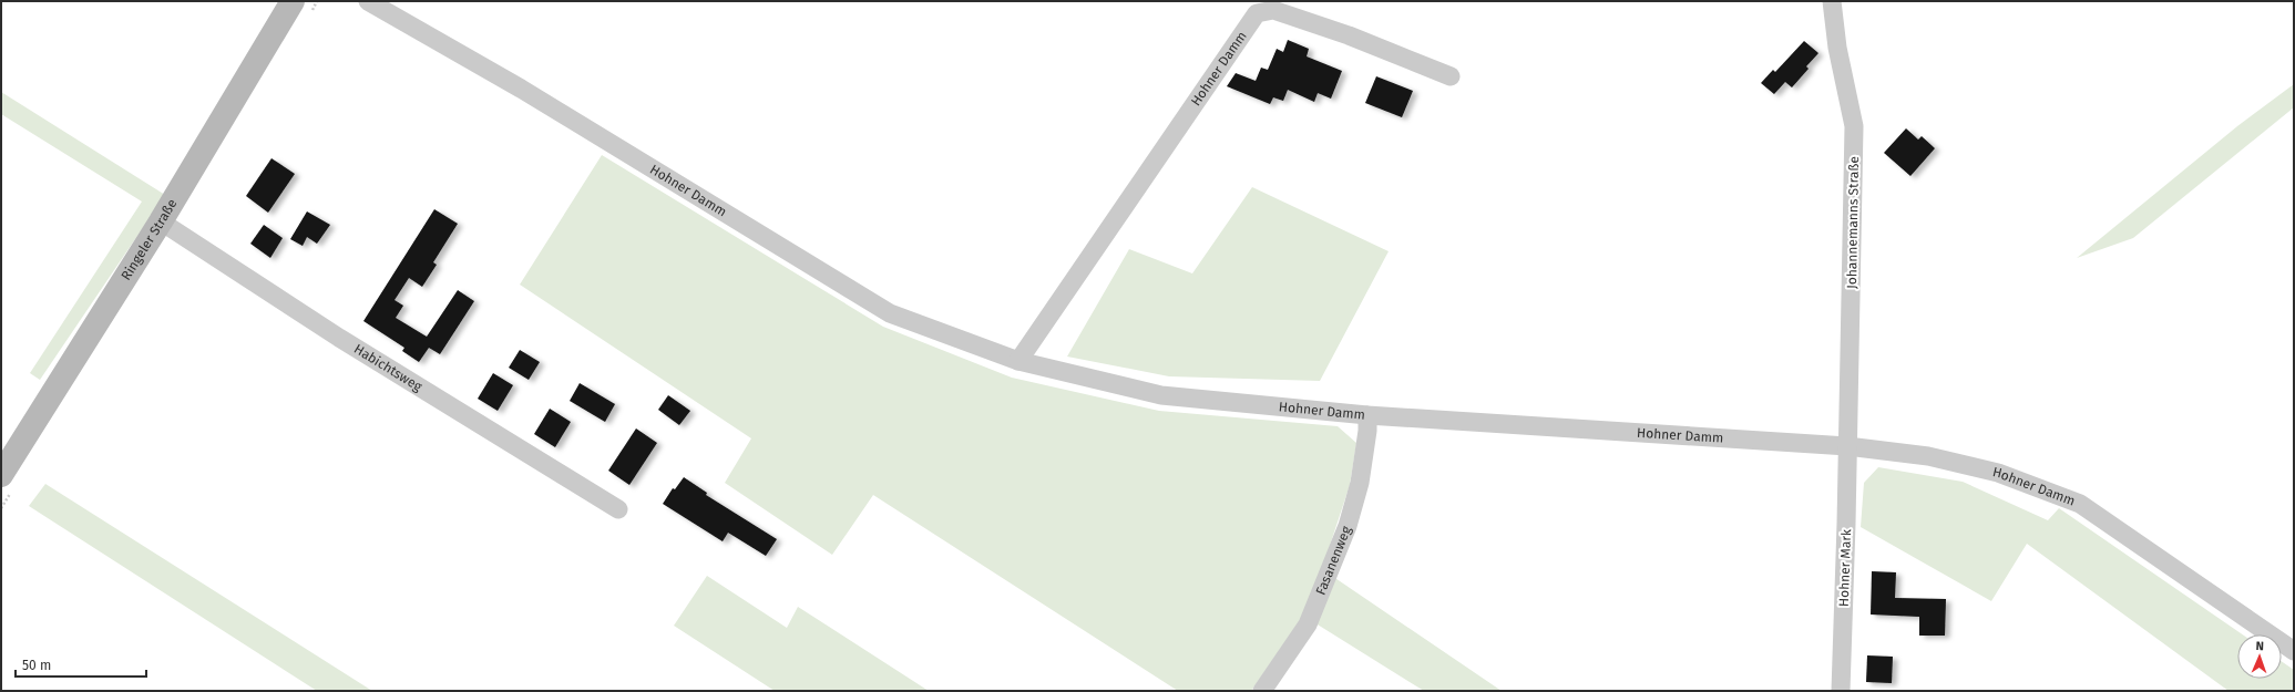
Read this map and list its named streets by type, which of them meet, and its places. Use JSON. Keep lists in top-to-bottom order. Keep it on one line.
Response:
{"streets":{"street":["Hohner Damm","Johannemanns Straße","Ringeler Straße","Habichtsweg","Fasanenweg","Hohner Mark"]},"crossings":[["Hohner Damm","Johannemanns Straße"],["Hohner Damm","Fasanenweg"],["Hohner Damm","Hohner Mark"],["Johannemanns Straße","Hohner Mark"],["Ringeler Straße","Habichtsweg"]],"scale_bar":"50 m","north":"top"}
